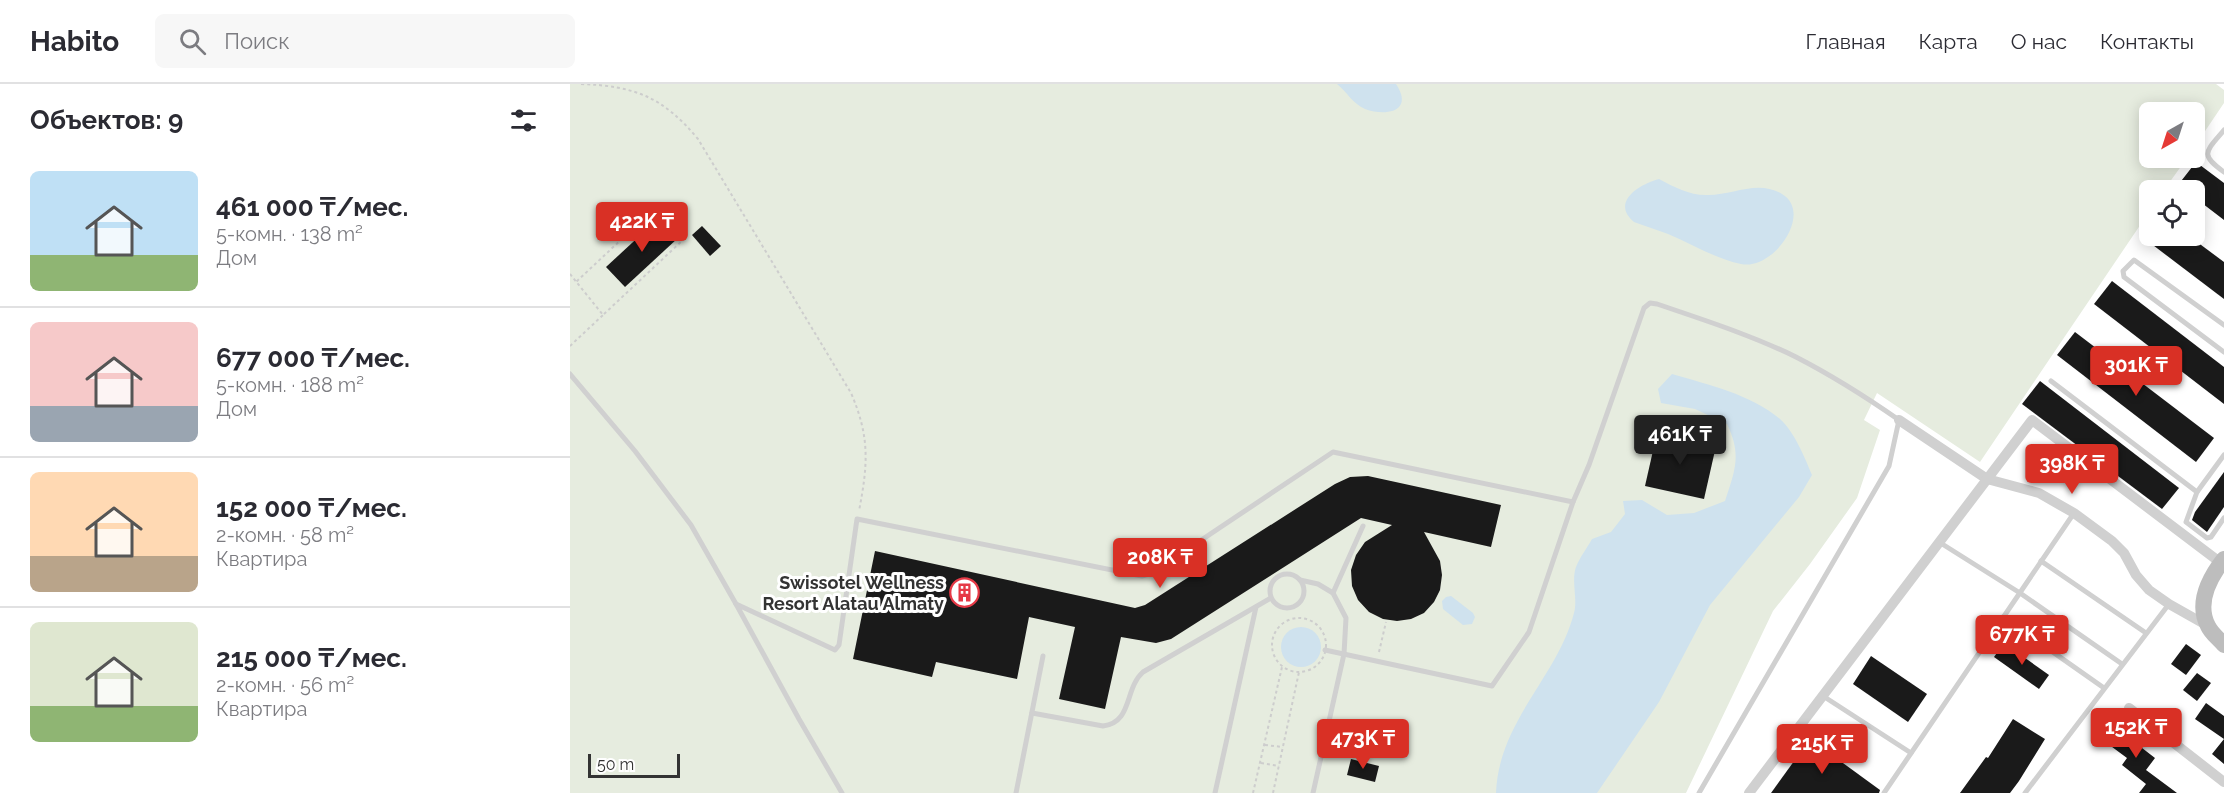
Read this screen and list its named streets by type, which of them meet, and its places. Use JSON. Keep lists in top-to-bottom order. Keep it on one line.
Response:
{"places":{"building":["Swissotel Wellness Resort Alatau Almaty"]},"scale_bar":"50 m","north":"bottom left","page":{"header":"Habito","search":"Поиск","nav":["Главная","Карта","О нас","Контакты"],"heading":"Объектов: 9","list":[{"name":"461 000 ₸/мес.","note":"5-комн. · 138 m² · Дом"},{"name":"677 000 ₸/мес.","note":"5-комн. · 188 m² · Дом"},{"name":"152 000 ₸/мес.","note":"2-комн. · 58 m² · Квартира"},{"name":"215 000 ₸/мес.","note":"2-комн. · 56 m² · Квартира"}],"price":["422K ₸","301K ₸","461K ₸","398K ₸","208K ₸","677K ₸","152K ₸","473K ₸","215K ₸"],"scale":"50 m"}}
